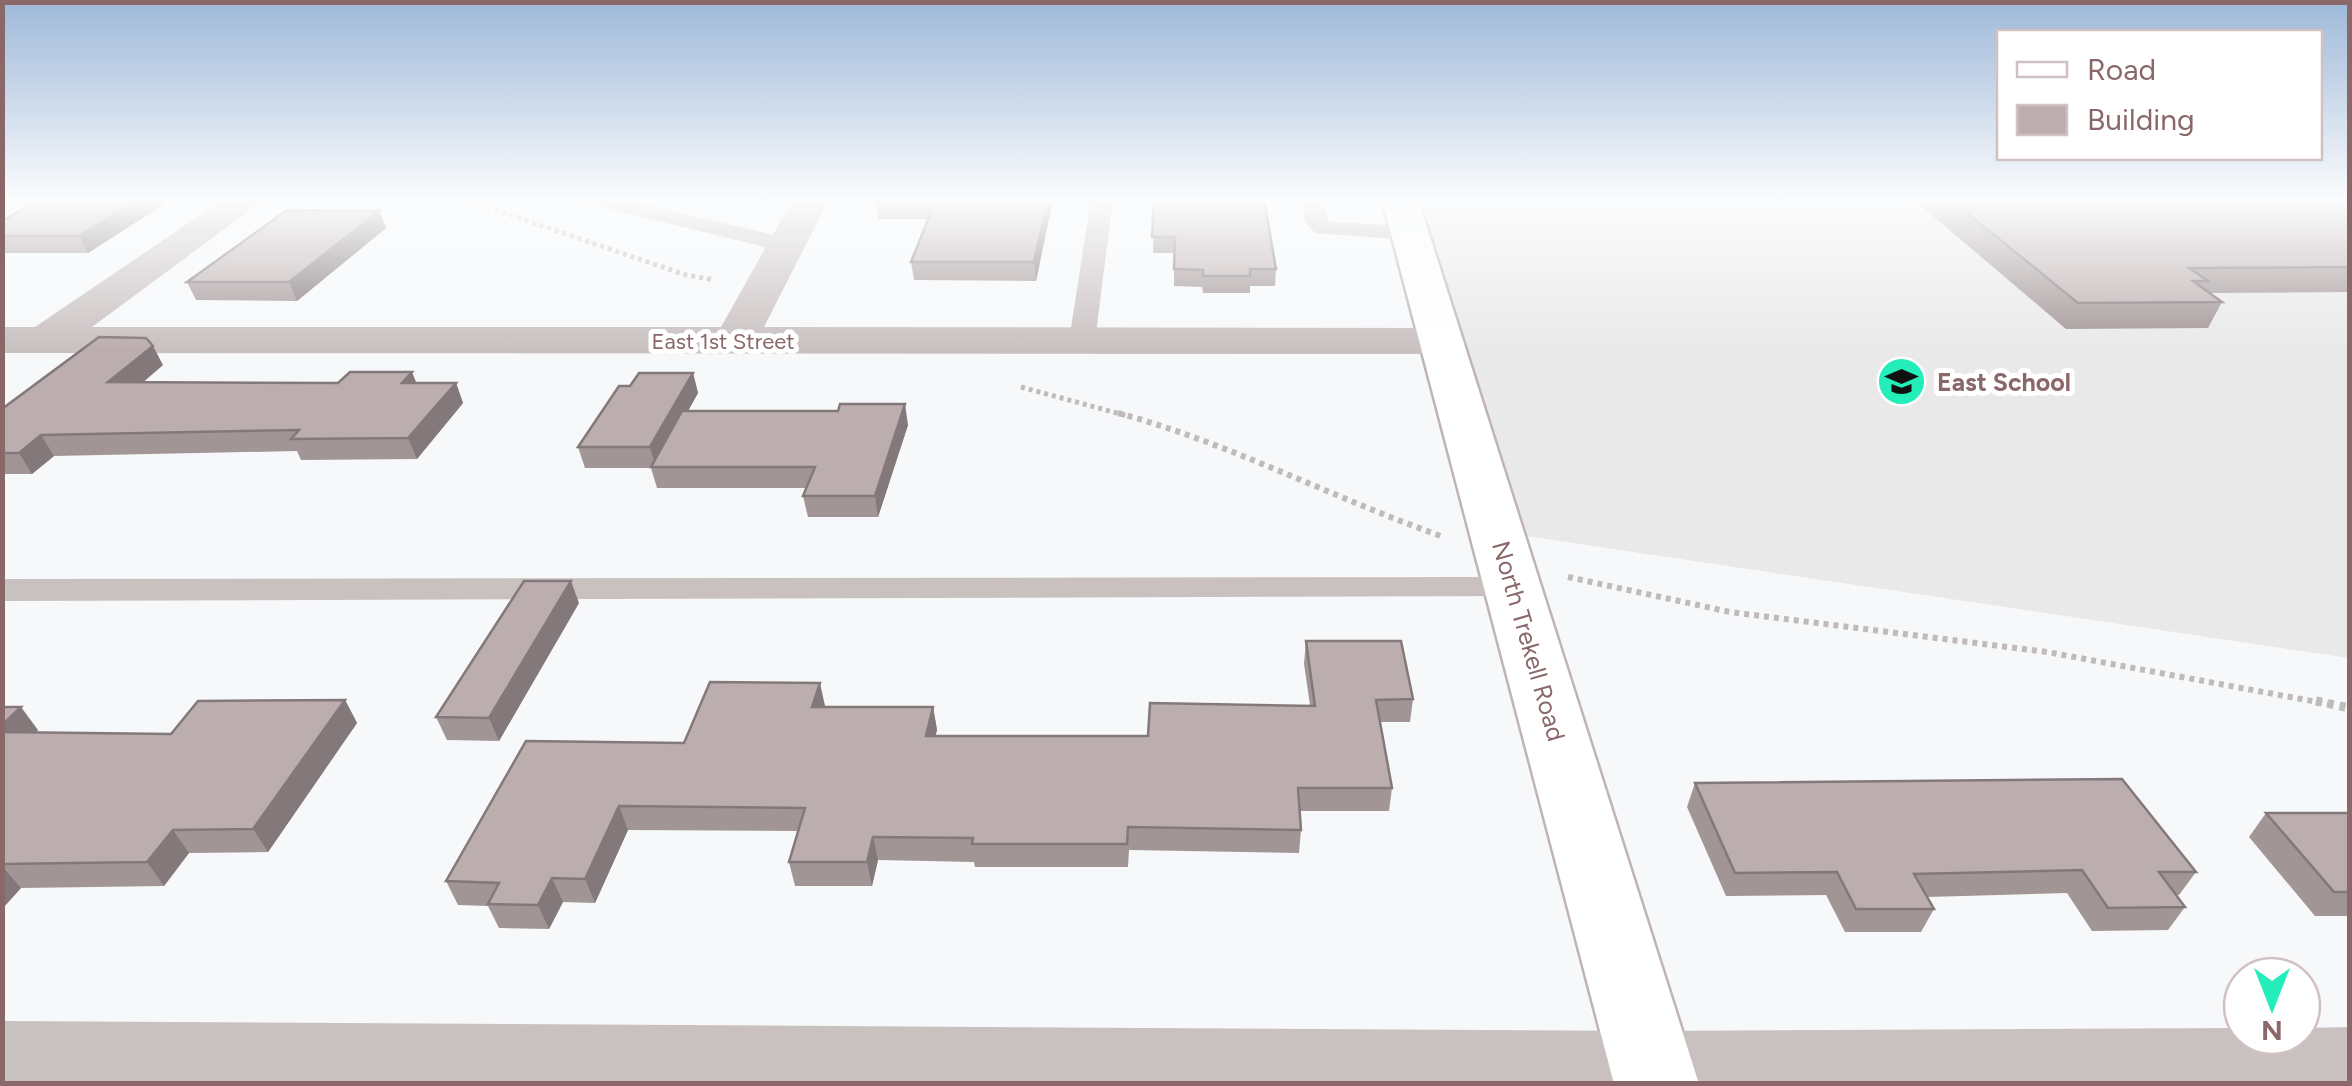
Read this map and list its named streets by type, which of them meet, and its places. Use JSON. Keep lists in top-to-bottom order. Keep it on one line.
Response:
{"streets":{"main road":["North Trekell Road"],"street":["East 1st Street"]},"crossings":[["East 1st Street","North Trekell Road"]],"places":{"school or university":["East School"]},"legend":["Road","Building"],"north":"bottom"}
